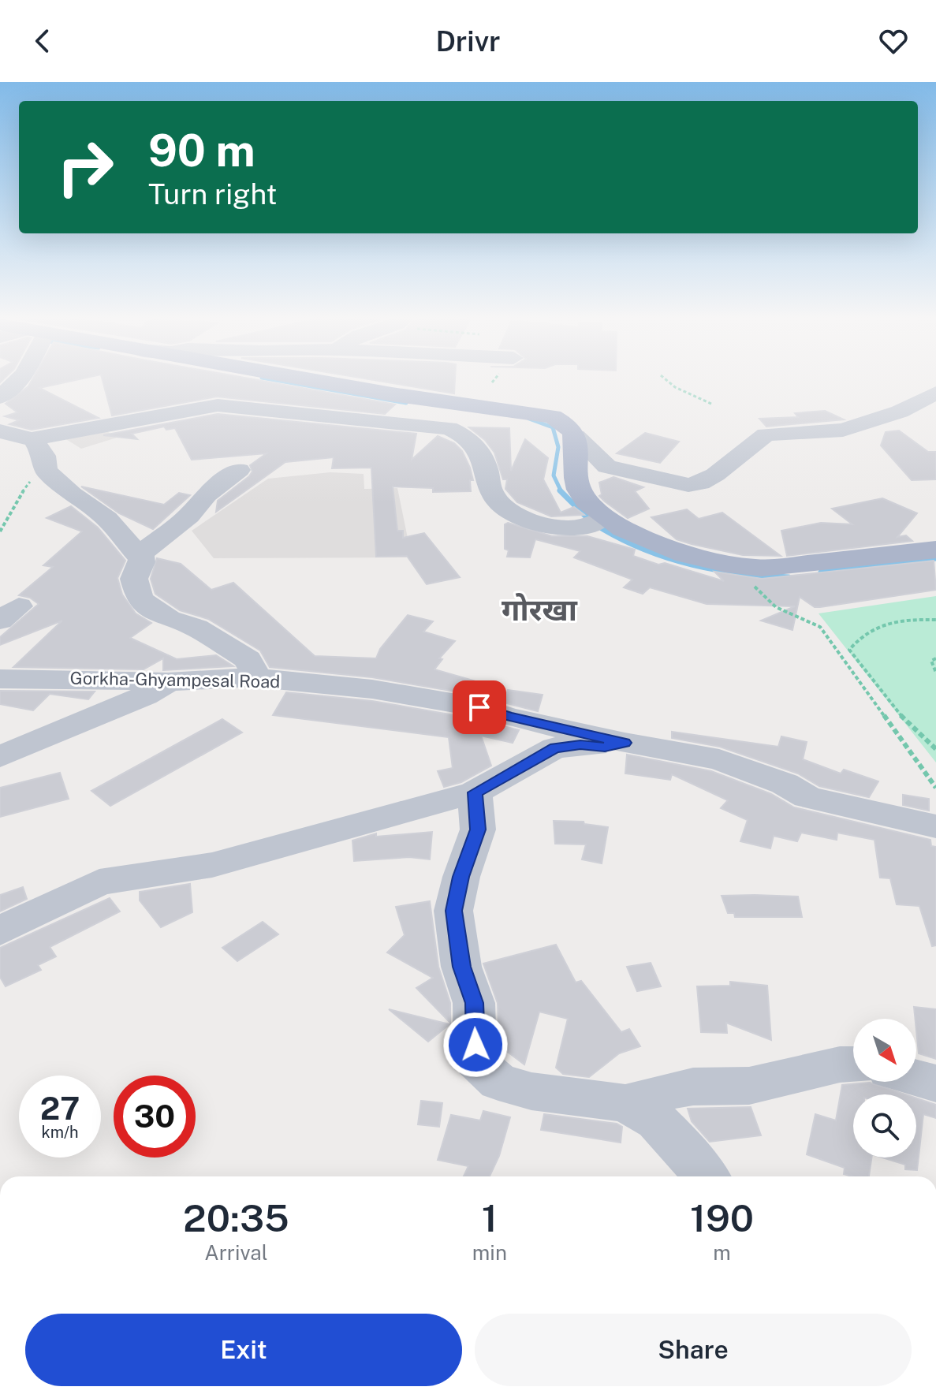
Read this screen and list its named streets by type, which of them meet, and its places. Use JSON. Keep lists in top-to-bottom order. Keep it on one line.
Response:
{"streets":{"street":["Gorkha-Ghyampesal Road"]},"districts":["गोरखा"],"north":"bottom right","page":{"header":"Drivr","turn":["90 m","Turn right"],"speed":"27 km/h","limit":"30","eta":["20:35","Arrival","1","min","190","m"],"buttons":["Exit","Share"]}}
